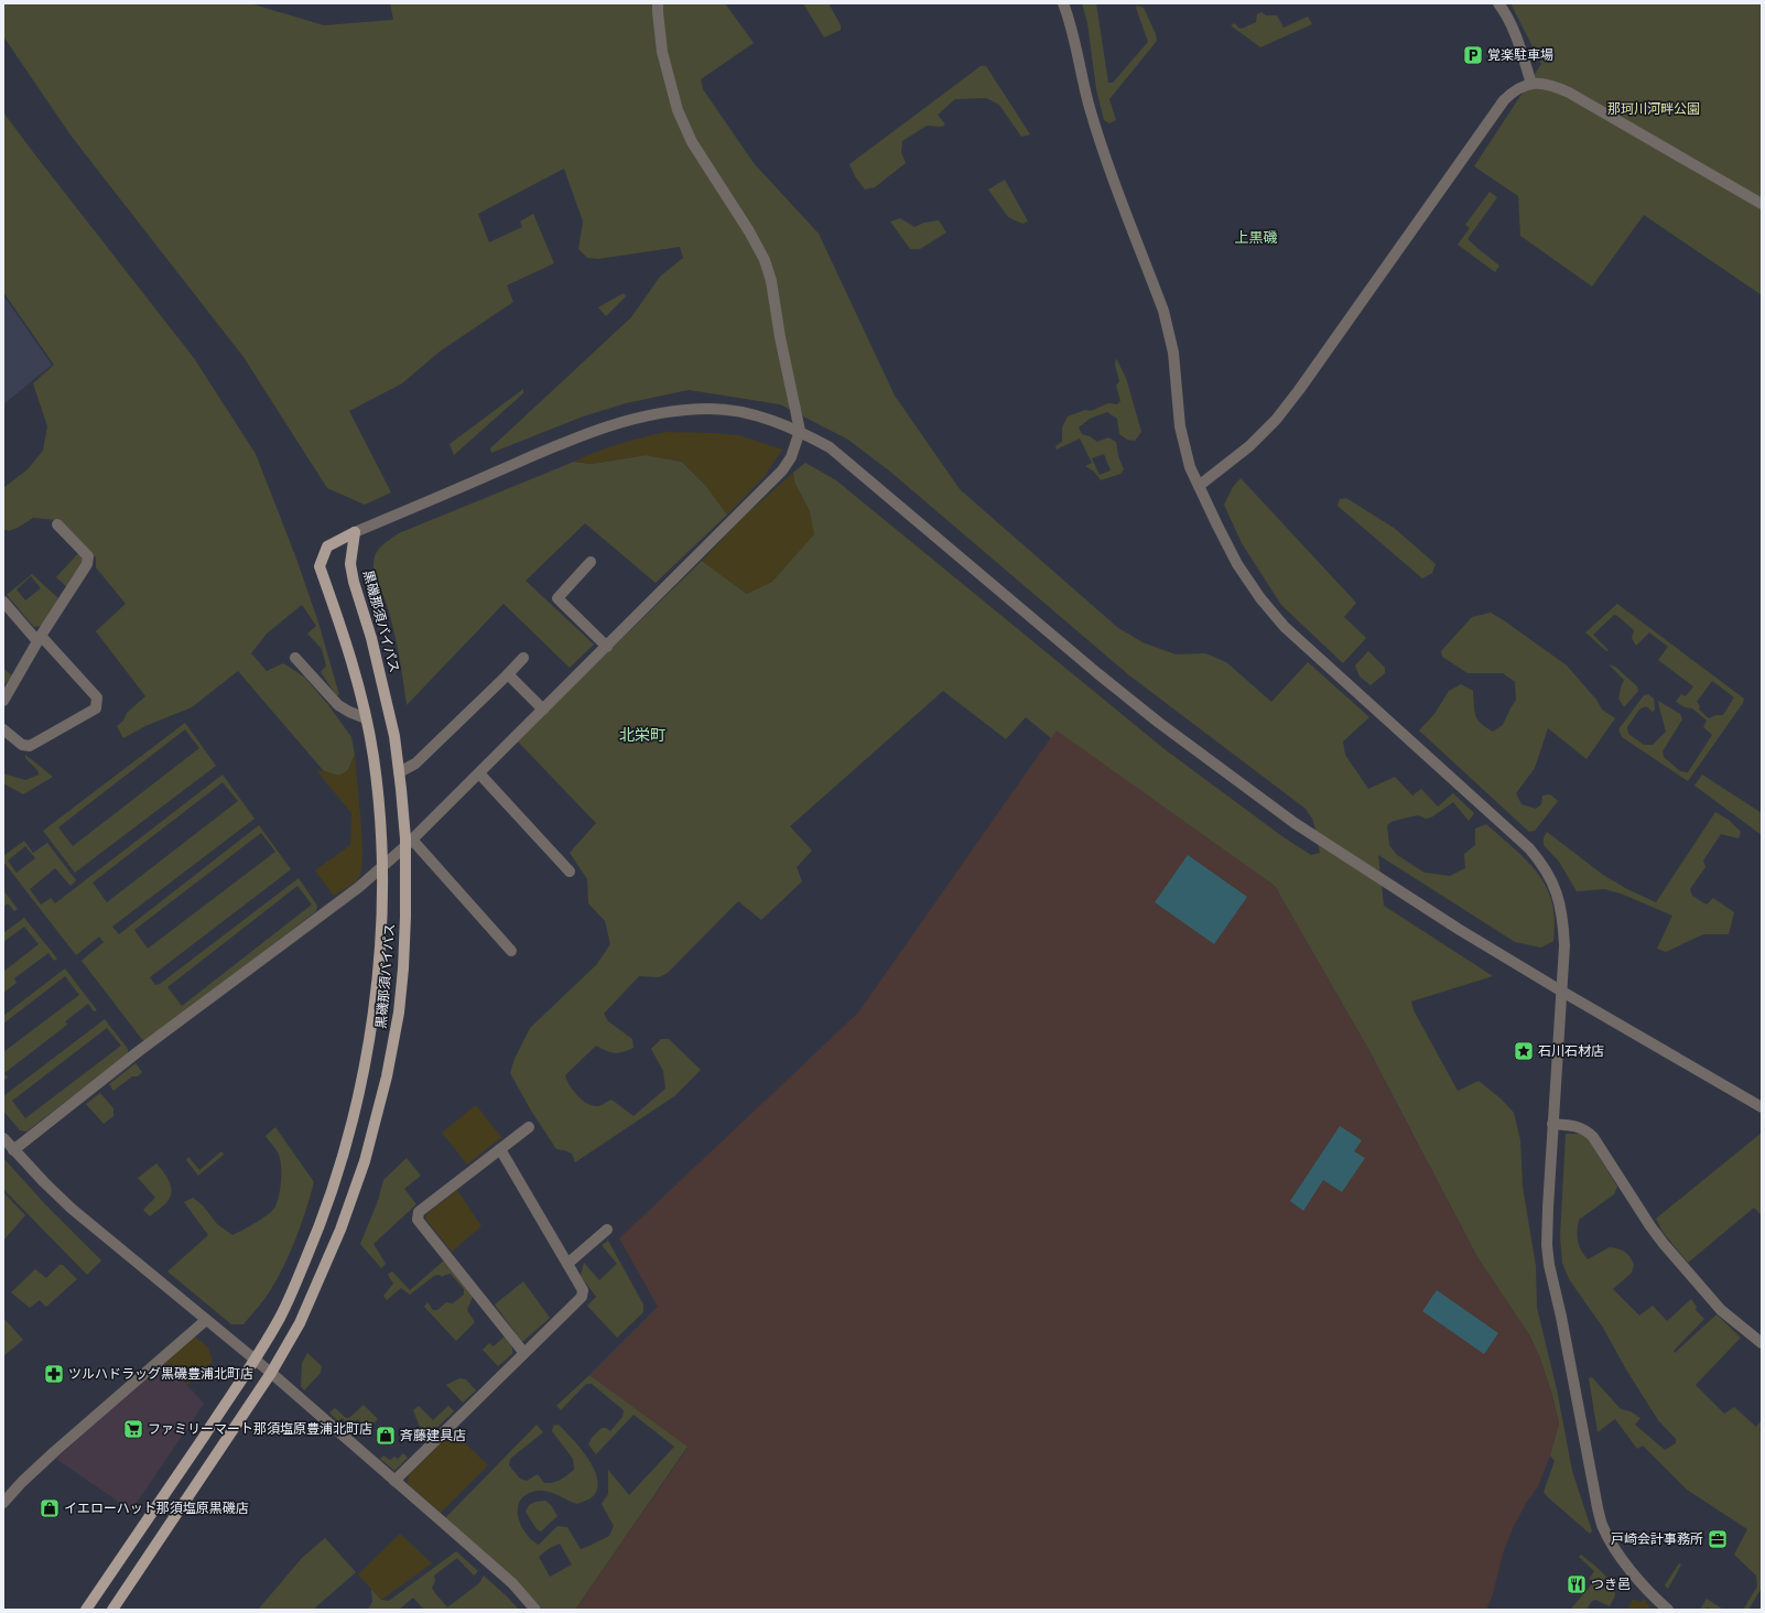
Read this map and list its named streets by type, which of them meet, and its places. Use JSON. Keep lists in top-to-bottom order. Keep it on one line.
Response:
{"streets":{"main road":["黒磯那須バイパス"]},"districts":["上黒磯","北栄町"],"parks":["那珂川河畔公園"],"places":{"parking":["覚楽駐車場"],"place":["石川石材店"],"pharmacy":["ツルハドラッグ黒磯豊浦北町店"],"supermarket":["ファミリーマート那須塩原豊浦北町店"],"shop":["斉藤建具店","イエローハット那須塩原黒磯店"],"office":["戸崎会計事務所"],"restaurant":["つき邑"]}}
